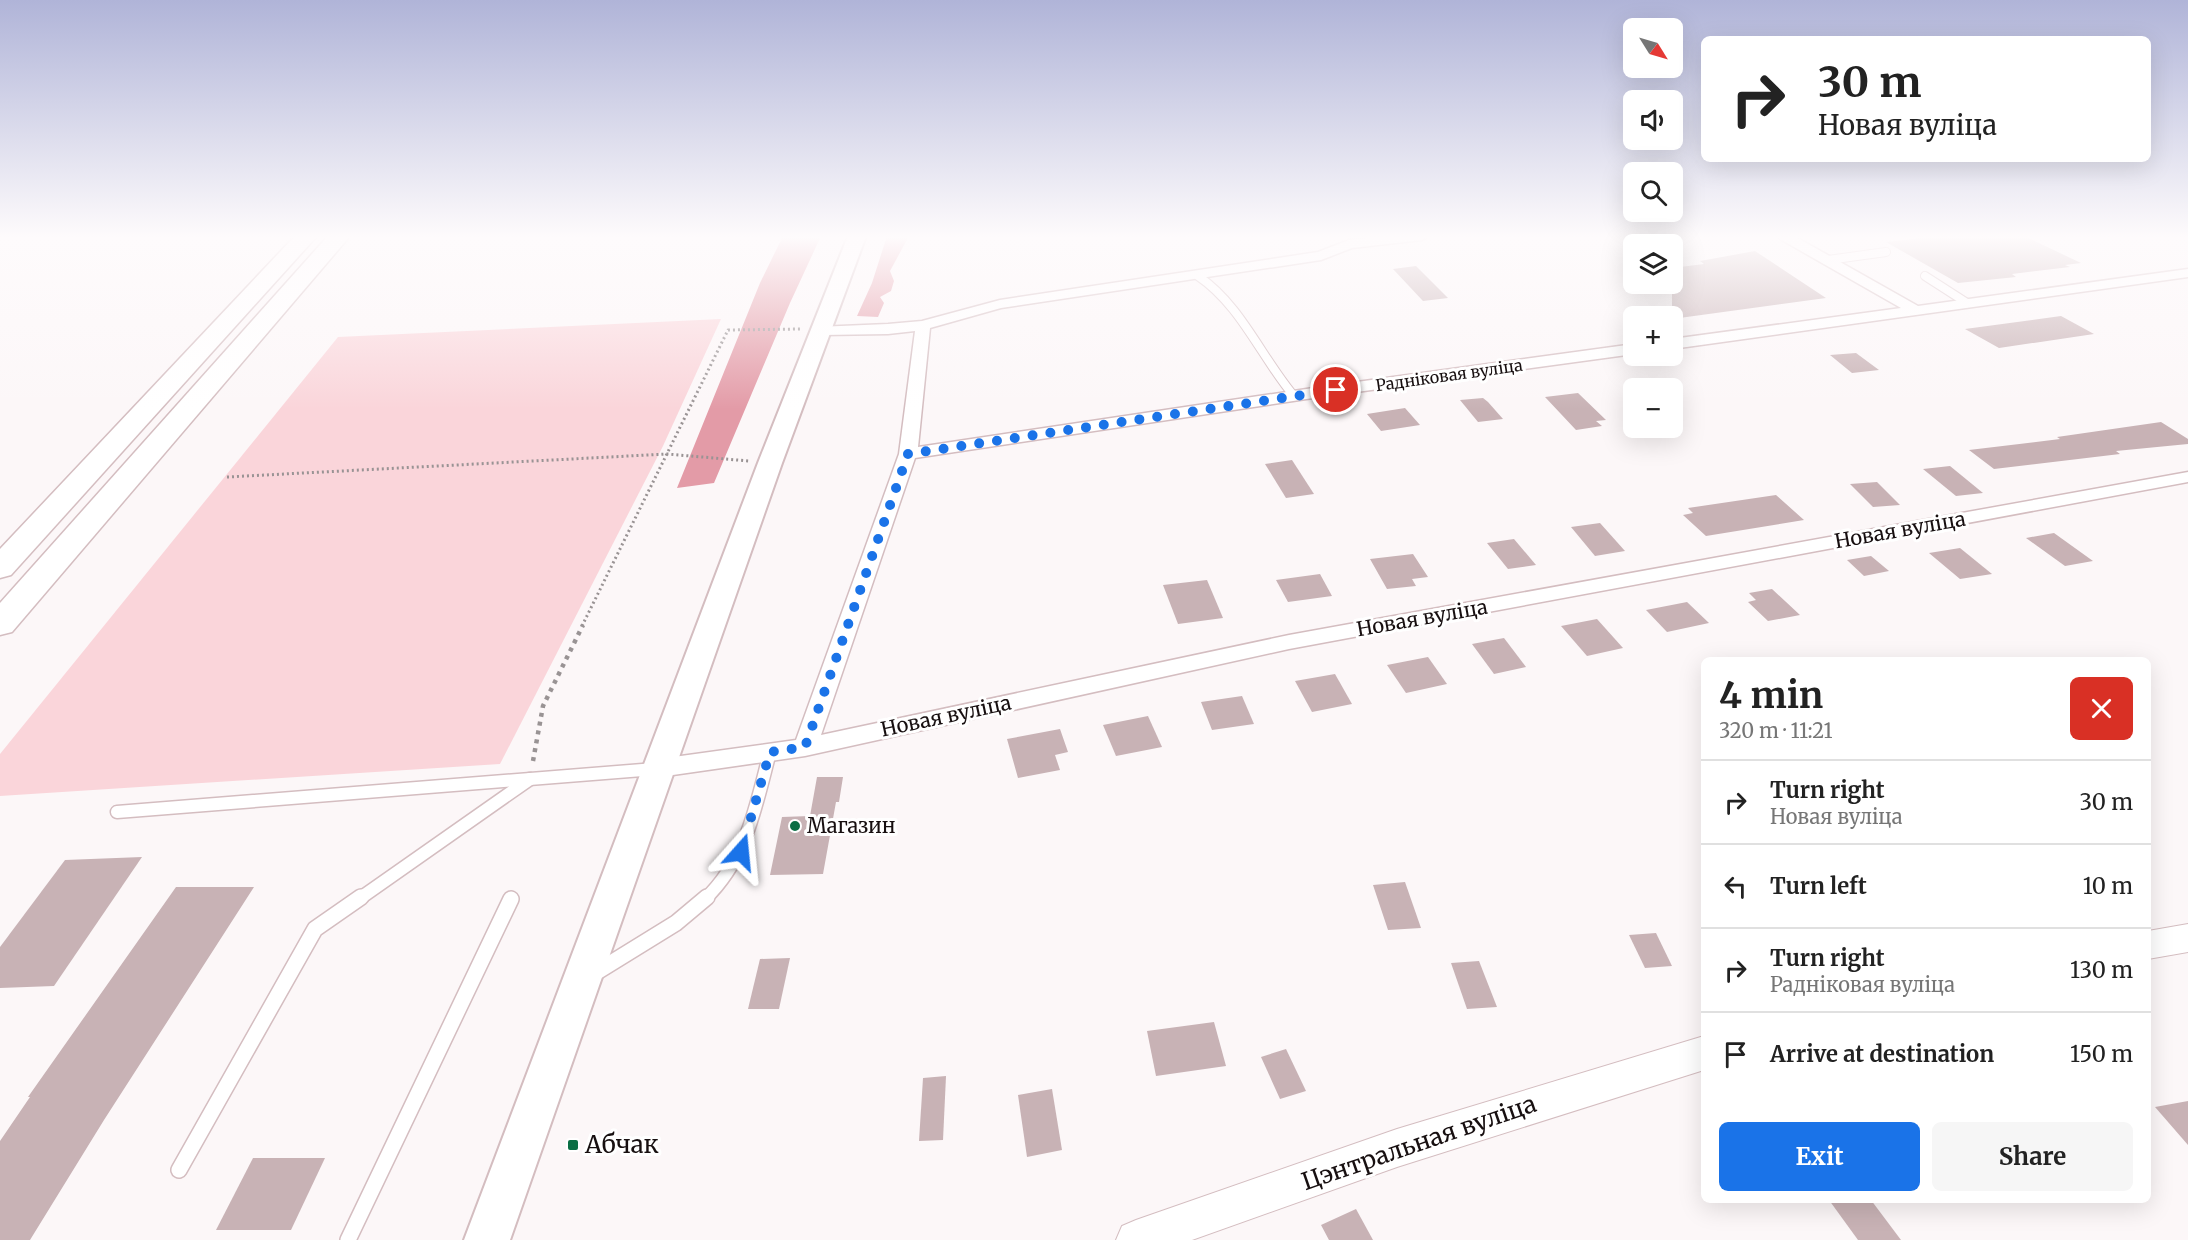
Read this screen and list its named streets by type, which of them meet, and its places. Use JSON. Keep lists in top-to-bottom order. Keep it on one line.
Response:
{"streets":{"street":["Радніковая вуліца","Новая вуліца","Цэнтральная вуліца"]},"places":{"other":["Магазин"],"transit":["Абчак"]},"north":"bottom right","page":{"map_buttons":["+","−"],"turn":["30 m","Новая вуліца"],"heading":["4 min","320 m · 11:21"],"list":[{"name":"Turn right","note":"Новая вуліца","value":"30 m"},{"name":"Turn left","value":"10 m"},{"name":"Turn right","note":"Радніковая вуліца","value":"130 m"},{"name":"Arrive at destination","value":"150 m"}],"buttons":["Exit","Share"]}}
